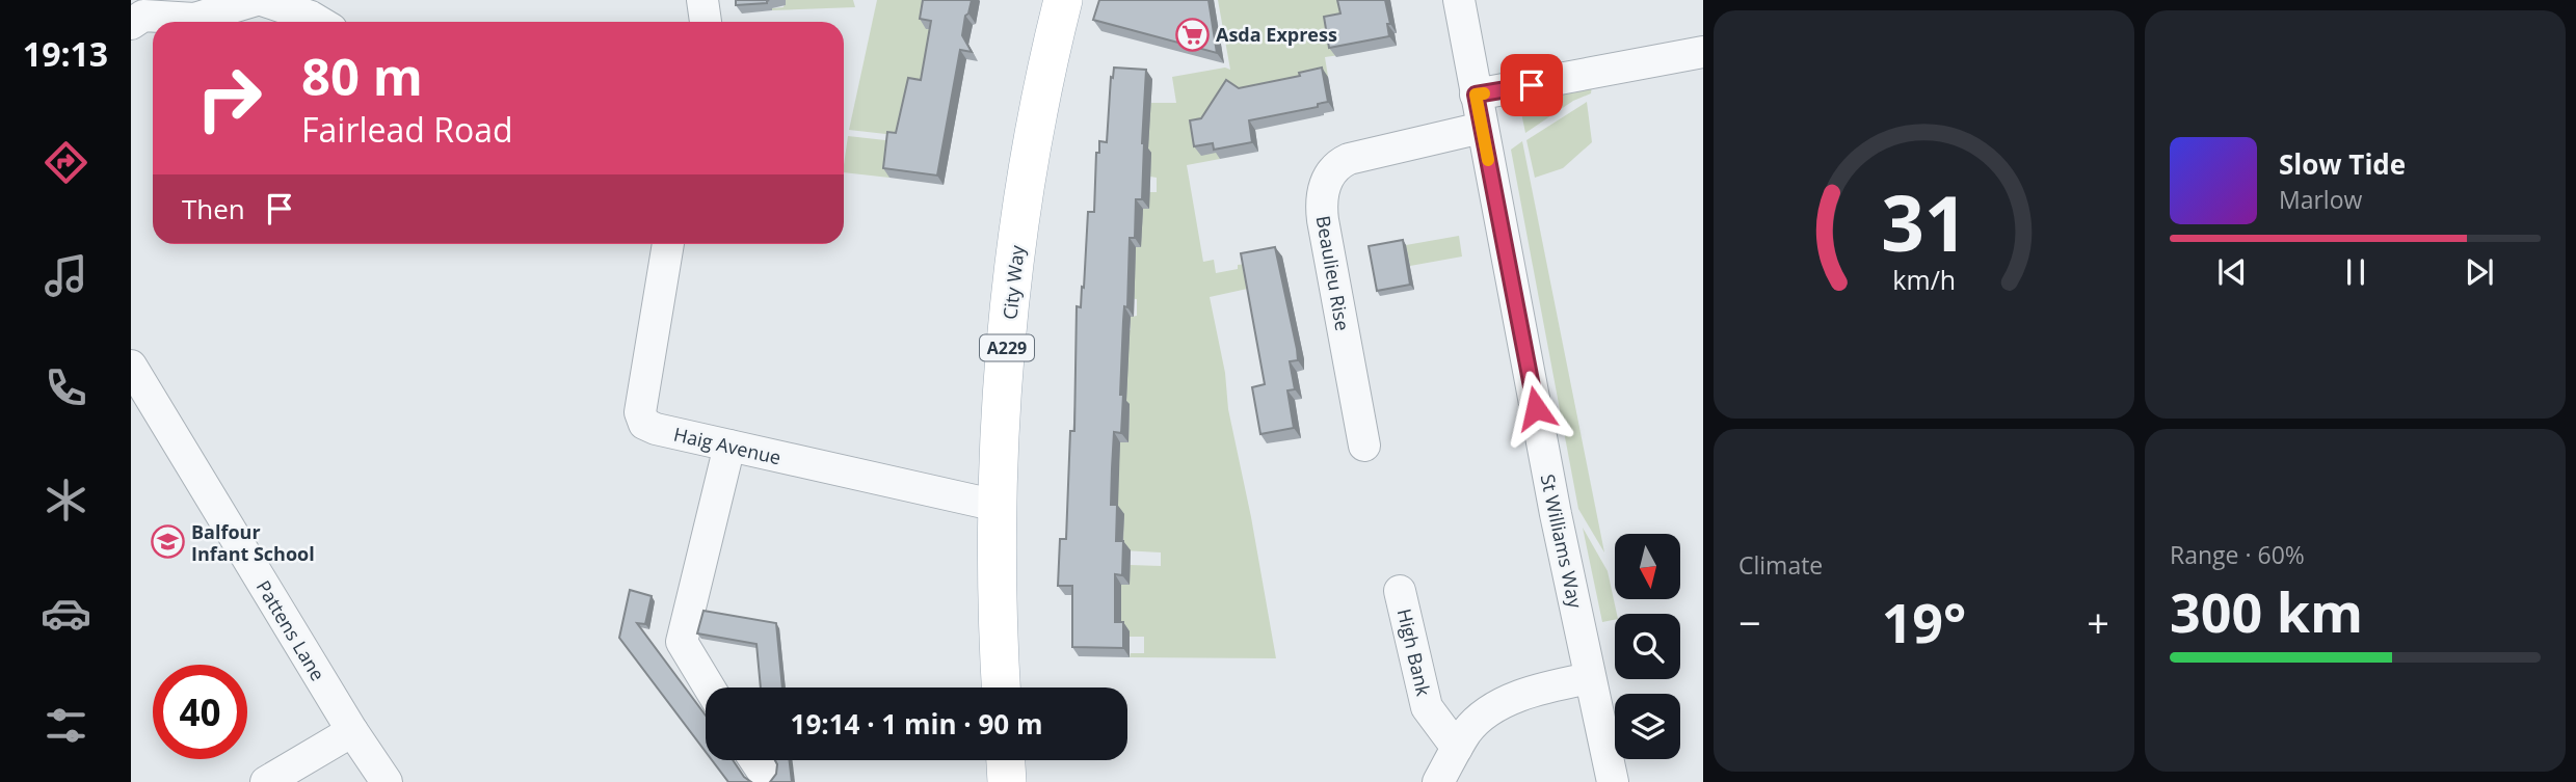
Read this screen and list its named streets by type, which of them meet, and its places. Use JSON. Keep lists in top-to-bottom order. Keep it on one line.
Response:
{"streets":{"main road":["City Way","A229"],"street":["Beaulieu Rise","Haig Avenue","St Williams Way","Pattens Lane","High Bank"]},"crossings":[["Beaulieu Rise","St Williams Way"],["City Way","Haig Avenue"]],"places":{"supermarket":["Asda Express"],"school or university":["Balfour Infant School"]},"north":"bottom","page":{"tabs":"19:13","turn":["80 m","Fairlead Road"],"song":["Slow Tide","Marlow"],"then":"Then","tile":["Climate",["Range · 60%","300 km"]],"heat":["−","19°","+"],"limit":"40","trip":"19:14 · 1 min · 90 m","gauge":["31","km/h"]}}
